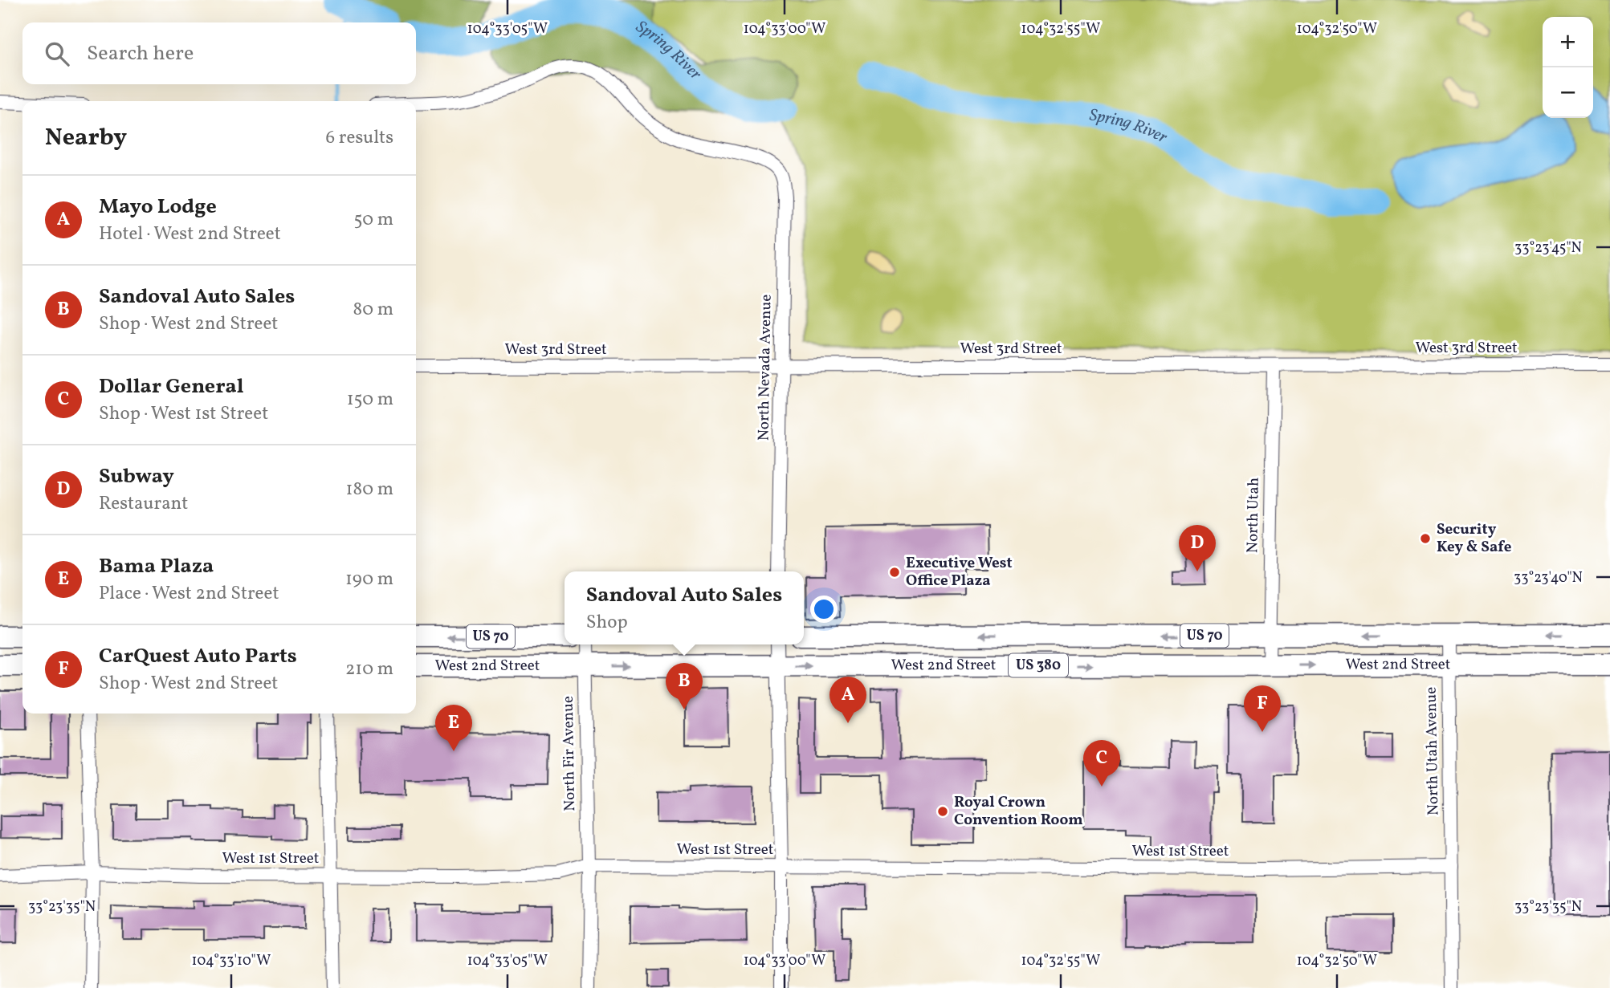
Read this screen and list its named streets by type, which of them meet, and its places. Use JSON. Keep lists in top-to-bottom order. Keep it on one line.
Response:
{"streets":{"main road":["US 70","West 2nd Street","US 380"],"street":["West 3rd Street","North Nevada Avenue","North Utah","North Utah Avenue","North Fir Avenue","West 1st Street"]},"crossings":[["West 3rd Street","North Nevada Avenue"],["West 3rd Street","North Utah"],["North Utah","West 2nd Street"],["West 2nd Street","North Utah Avenue"],["West 2nd Street","North Fir Avenue"],["North Utah Avenue","West 1st Street"],["North Fir Avenue","West 1st Street"]],"water":["Spring River"],"places":["Security Key & Safe","Executive West Office Plaza","Royal Crown Convention Room"],"page":{"map_buttons":["+","−"],"search":"Search here","heading":["Nearby","6 results"],"list":[{"mark":"A","name":"Mayo Lodge","note":"Hotel · West 2nd Street","value":"50 m"},{"mark":"B","name":"Sandoval Auto Sales","note":"Shop · West 2nd Street","value":"80 m"},{"mark":"C","name":"Dollar General","note":"Shop · West 1st Street","value":"150 m"},{"mark":"D","name":"Subway","note":"Restaurant","value":"180 m"},{"mark":"E","name":"Bama Plaza","note":"Place · West 2nd Street","value":"190 m"},{"mark":"F","name":"CarQuest Auto Parts","note":"Shop · West 2nd Street","value":"210 m"}],"pins":["D","B","A","F","E","C"],"popup":["Sandoval Auto Sales","Shop"]},"coordinates":["104°33'05\"W","104°33'00\"W","104°32'55\"W","104°32'50\"W","33°23'45\"N","33°23'40\"N","33°23'35\"N","104°33'10\"W"]}
